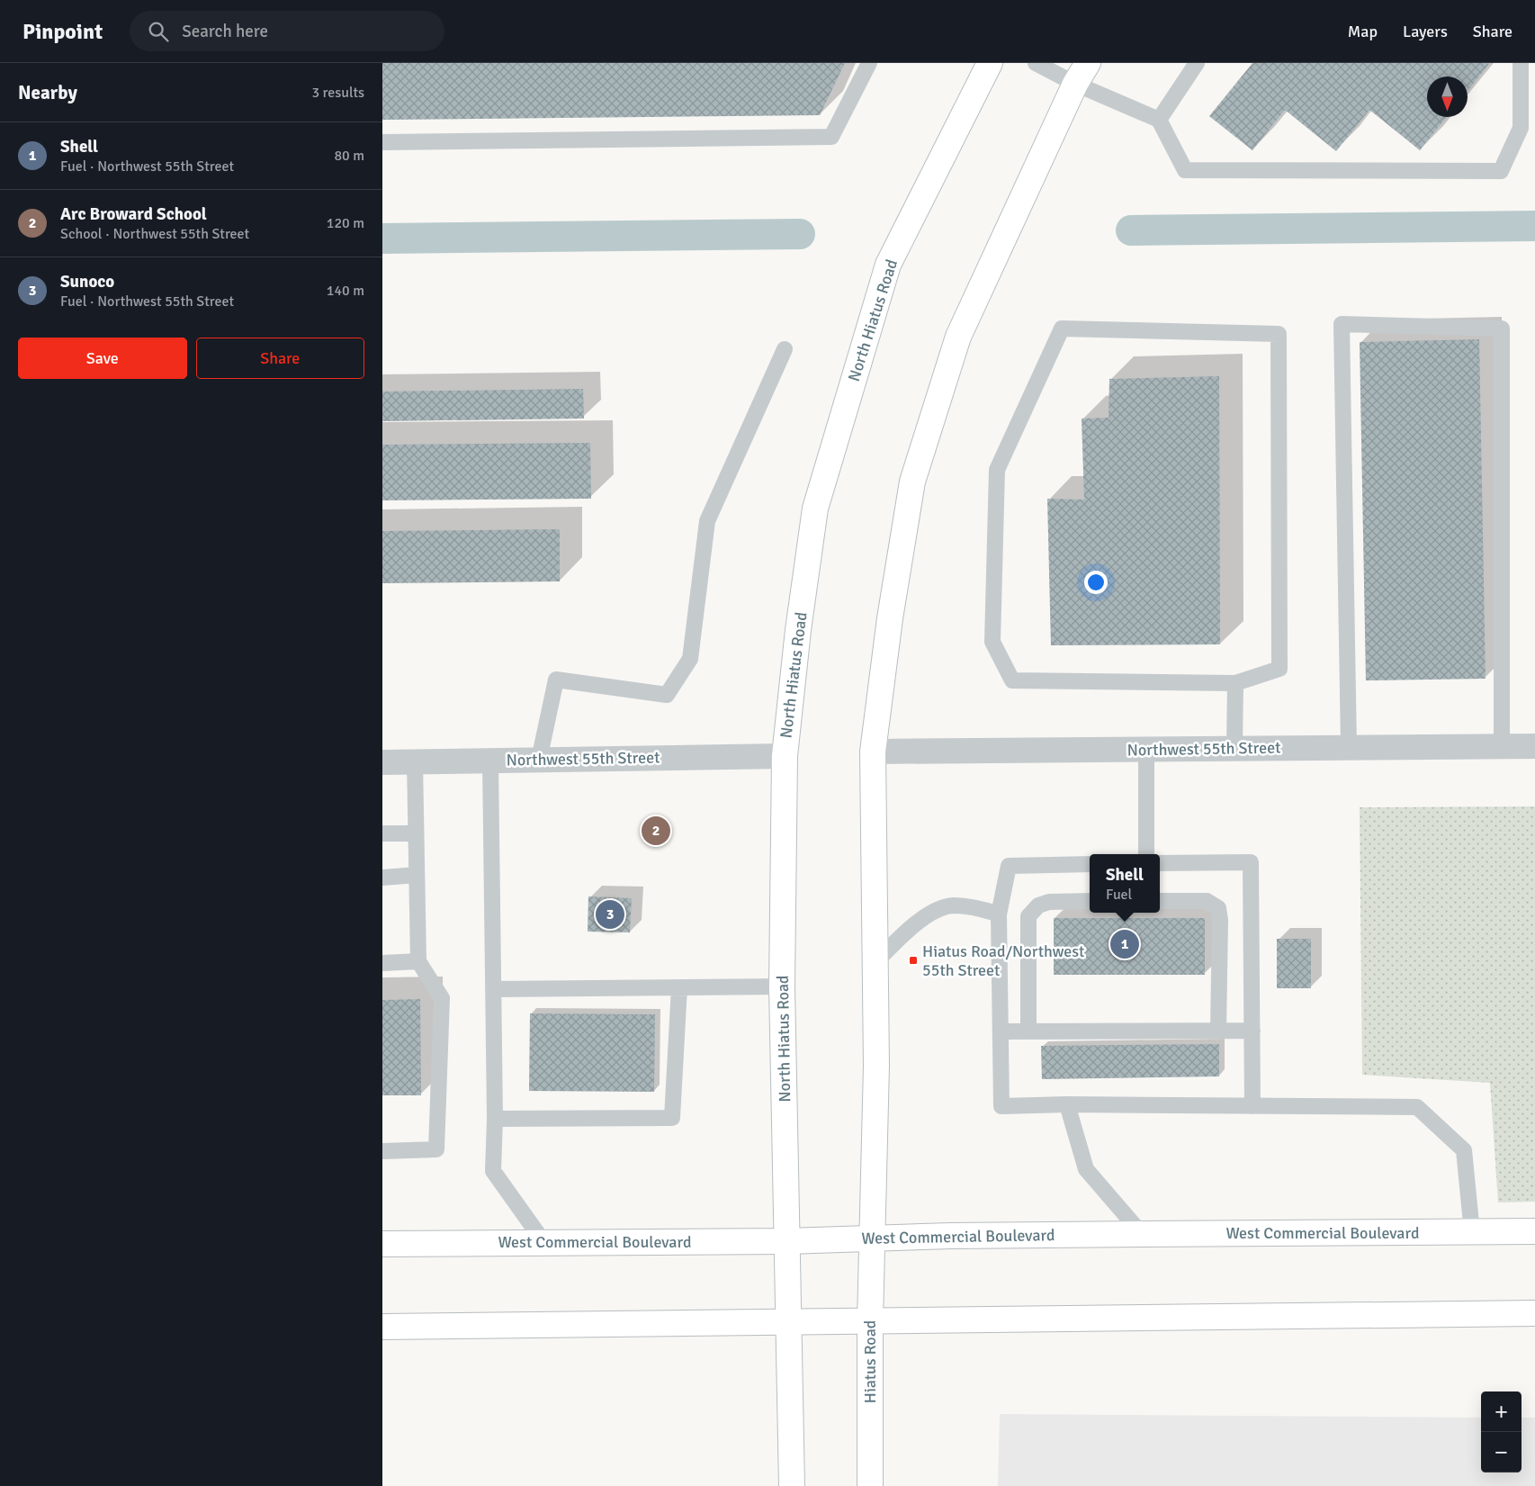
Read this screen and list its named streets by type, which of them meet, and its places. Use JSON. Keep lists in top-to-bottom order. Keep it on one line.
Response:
{"streets":{"main road":["North Hiatus Road","West Commercial Boulevard","Hiatus Road"],"street":["Northwest 55th Street"]},"crossings":[["North Hiatus Road","Northwest 55th Street"],["North Hiatus Road","West Commercial Boulevard"],["West Commercial Boulevard","Hiatus Road"]],"places":{"transit":["Hiatus Road/Northwest 55th Street"]},"north":"bottom","page":{"header":"Pinpoint","search":"Search here","nav":["Map","Layers","Share"],"heading":["Nearby","3 results"],"list":[{"mark":"1","name":"Shell","note":"Fuel · Northwest 55th Street","value":"80 m"},{"mark":"2","name":"Arc Broward School","note":"School · Northwest 55th Street","value":"120 m"},{"mark":"3","name":"Sunoco","note":"Fuel · Northwest 55th Street","value":"140 m"}],"buttons":["Save","Share"],"pins":["2","3","1"],"popup":["Shell","Fuel"],"map_buttons":["+","−"]}}
